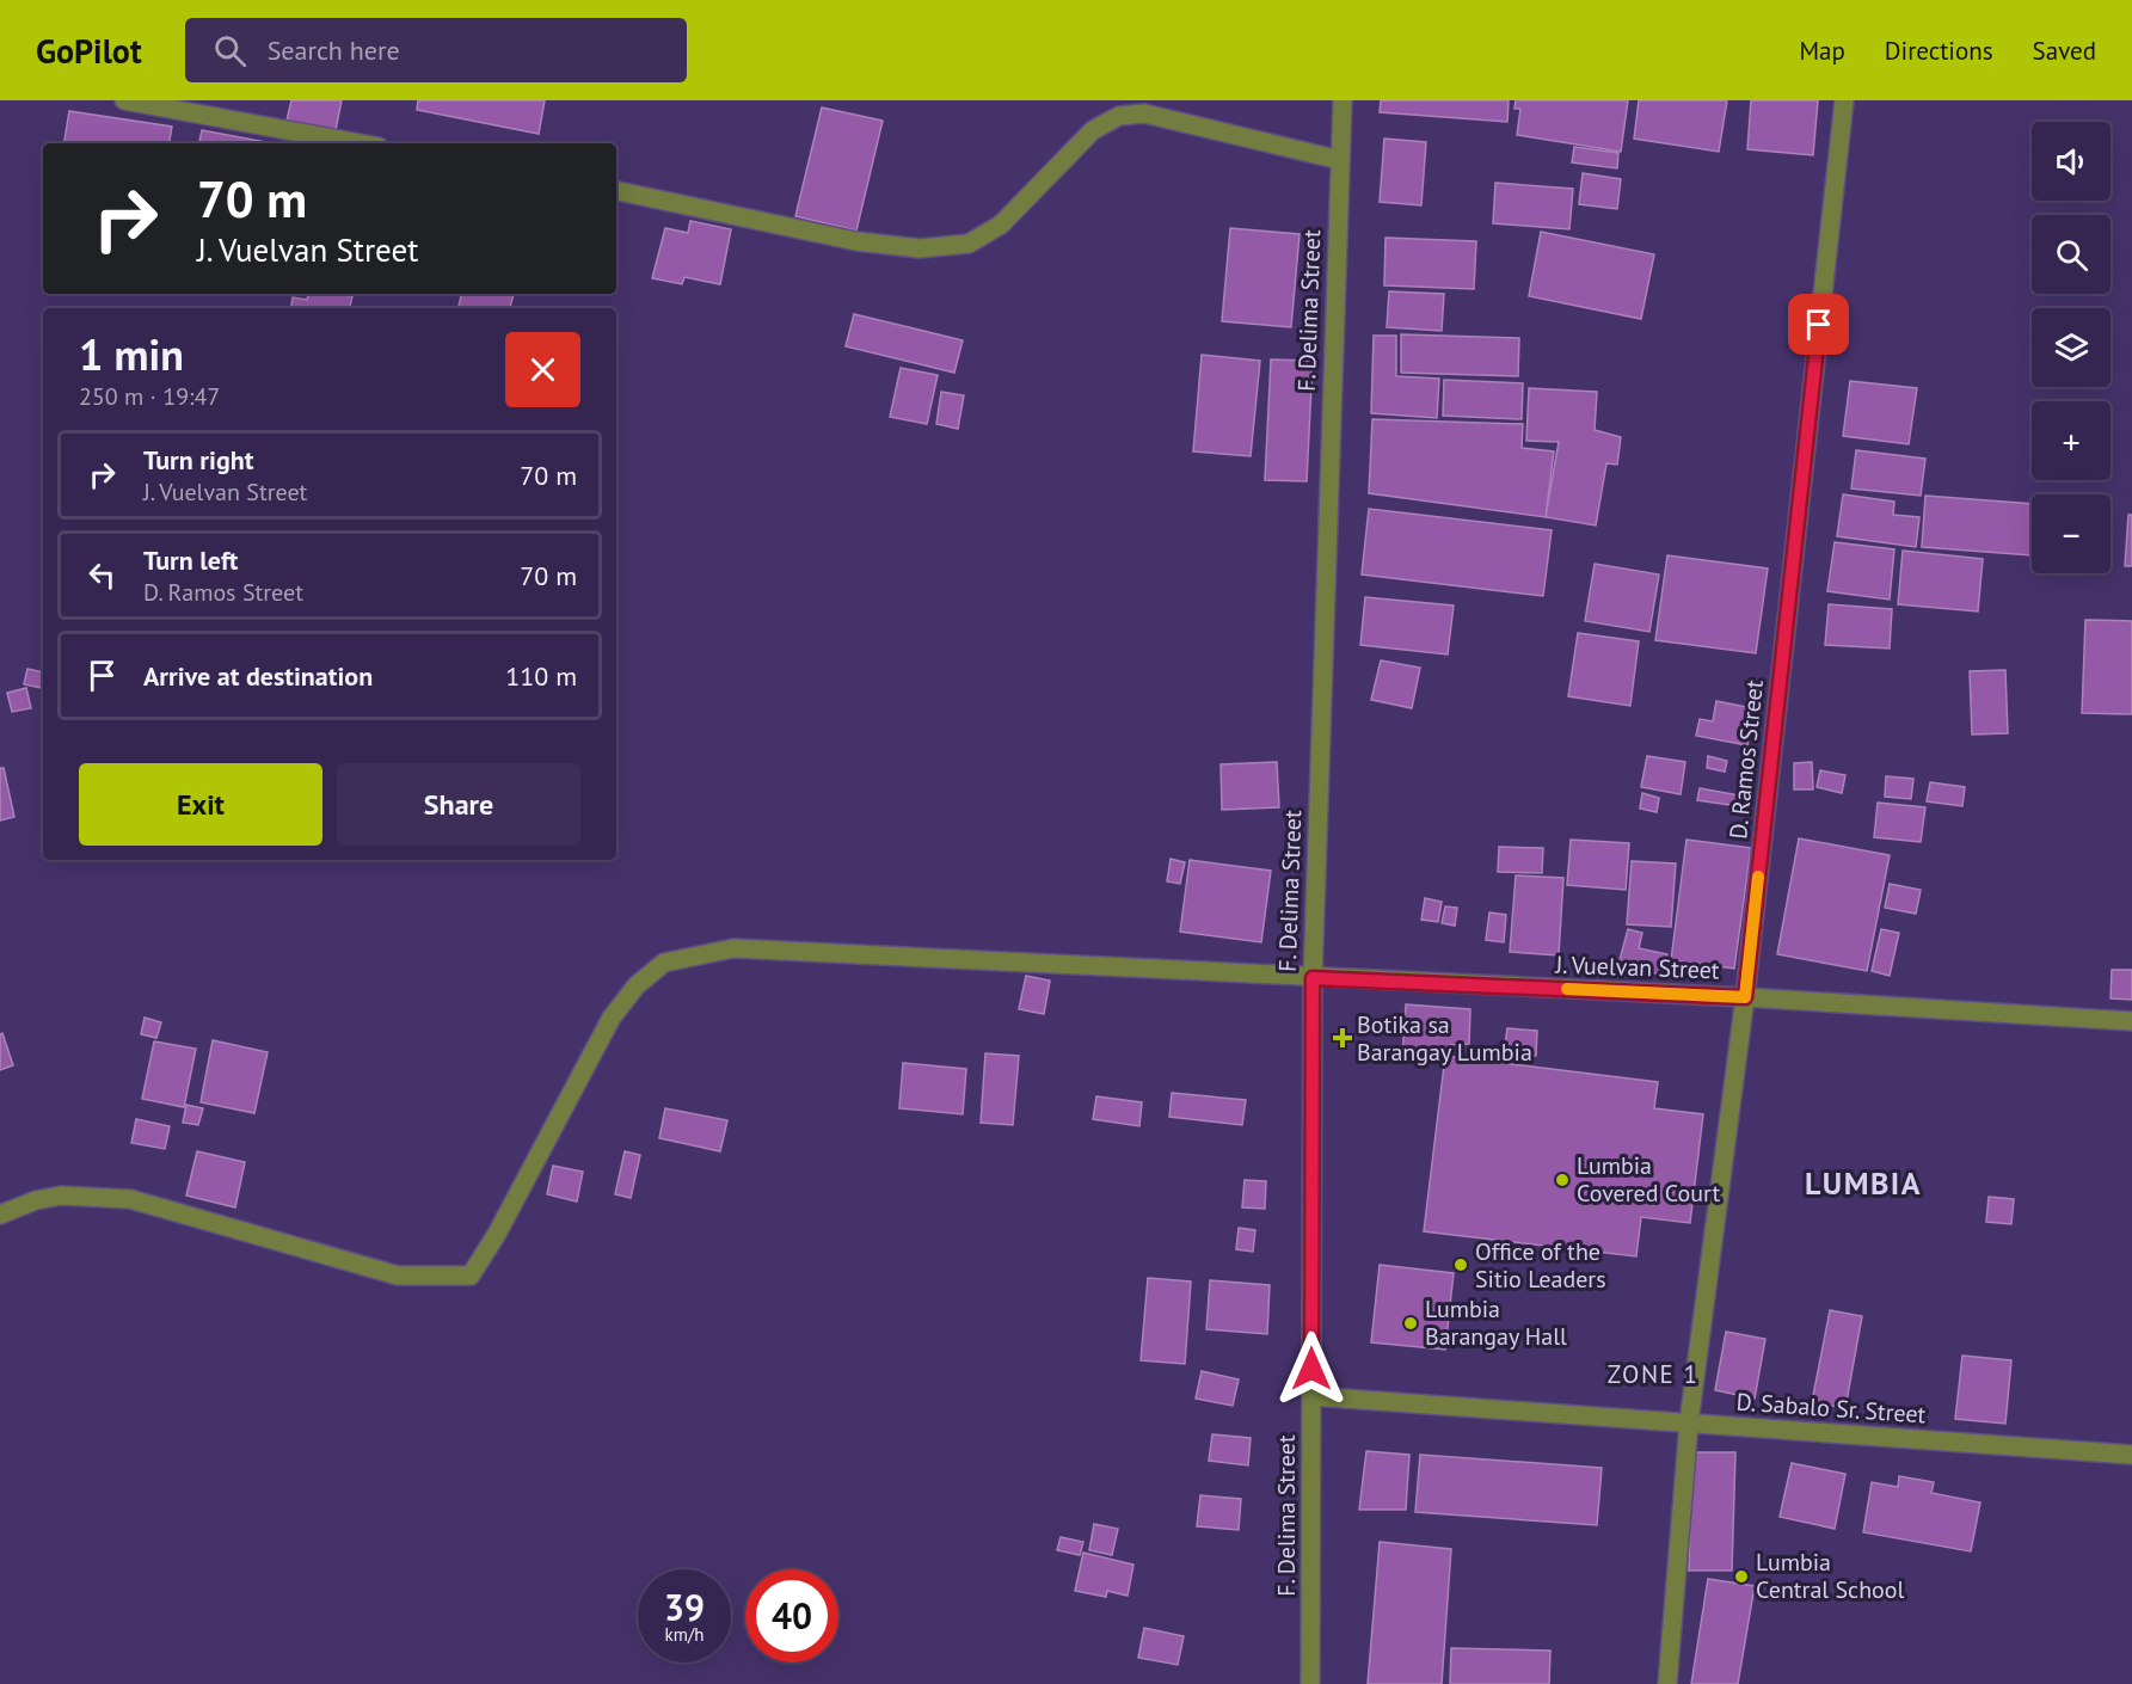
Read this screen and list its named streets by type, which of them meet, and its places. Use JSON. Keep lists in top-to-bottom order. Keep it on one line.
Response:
{"streets":{"street":["F. Delima Street","D. Ramos Street","J. Vuelvan Street","D. Sabalo Sr. Street"]},"crossings":[["F. Delima Street","J. Vuelvan Street"],["F. Delima Street","D. Sabalo Sr. Street"],["D. Ramos Street","J. Vuelvan Street"],["D. Ramos Street","D. Sabalo Sr. Street"]],"districts":["LUMBIA","ZONE 1"],"places":{"health":["Botika sa Barangay Lumbia"],"other":["Lumbia Covered Court","Office of the Sitio Leaders","Lumbia Barangay Hall","Lumbia Central School"]},"page":{"header":"GoPilot","search":"Search here","nav":["Map","Directions","Saved"],"map_buttons":["+","−"],"turn":["70 m","J. Vuelvan Street"],"heading":["1 min","250 m · 19:47"],"list":[{"name":"Turn right","note":"J. Vuelvan Street","value":"70 m"},{"name":"Turn left","note":"D. Ramos Street","value":"70 m"},{"name":"Arrive at destination","value":"110 m"}],"buttons":["Exit","Share"],"speed":"39 km/h","limit":"40"}}
